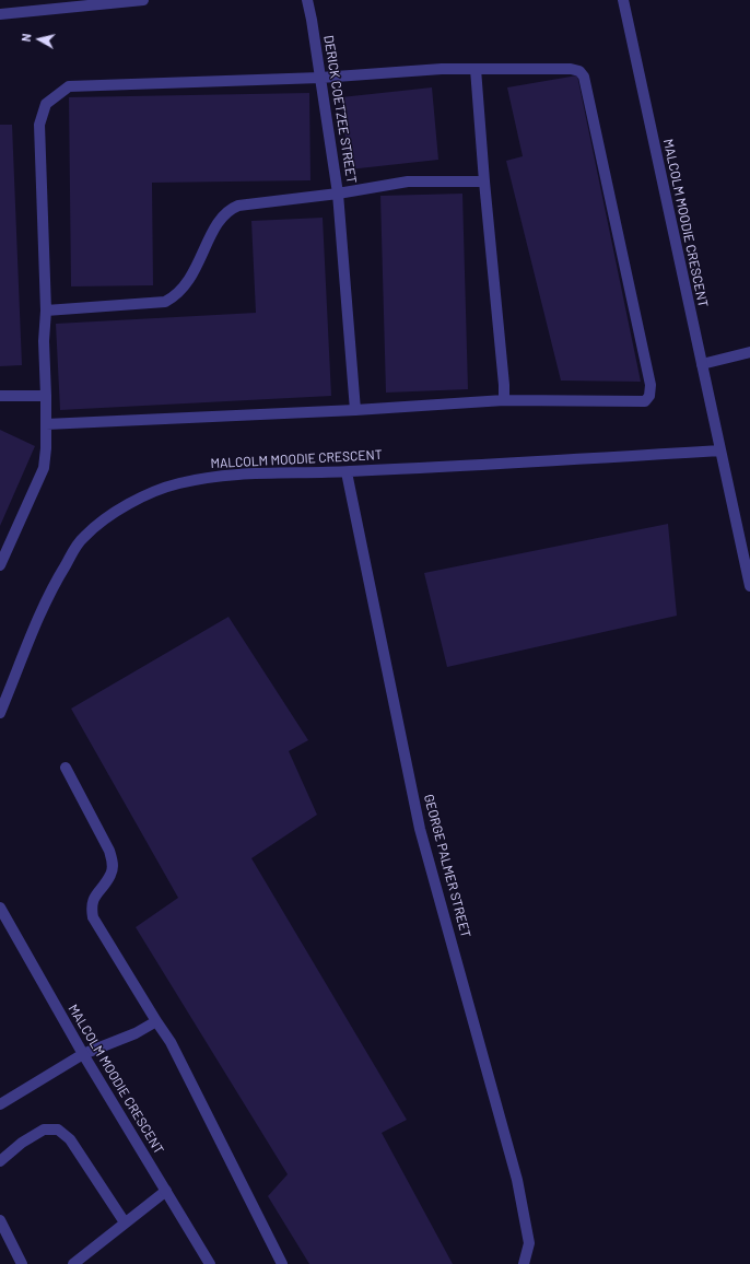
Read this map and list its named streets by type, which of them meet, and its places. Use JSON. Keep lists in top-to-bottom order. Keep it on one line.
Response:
{"streets":{"street":["DERICK COETZEE STREET","MALCOLM MOODIE CRESCENT","GEORGE PALMER STREET"]},"crossings":[["MALCOLM MOODIE CRESCENT","GEORGE PALMER STREET"]],"north":"left"}
